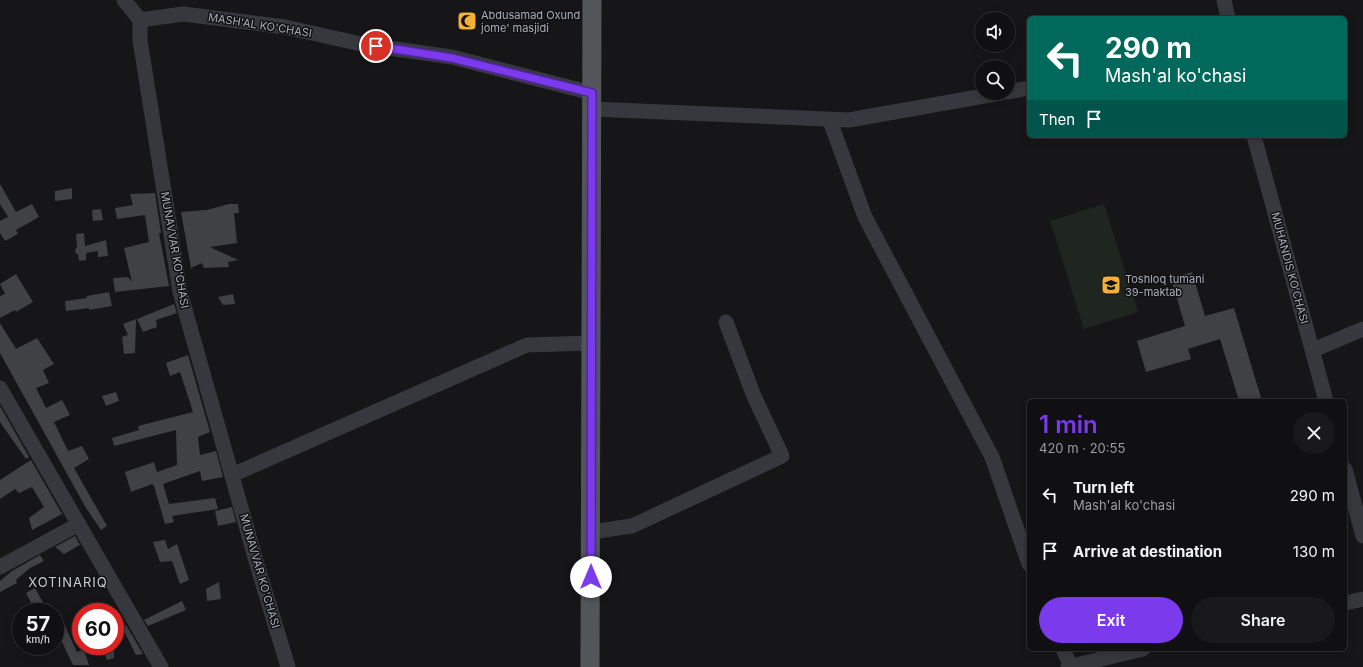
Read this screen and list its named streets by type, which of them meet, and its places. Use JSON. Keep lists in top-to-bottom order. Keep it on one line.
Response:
{"streets":{"street":["MASH'AL KO'CHASI","MUNAVVAR KO'CHASI","MUHANDIS KO‘CHASI"]},"crossings":[["MASH'AL KO'CHASI","MUNAVVAR KO'CHASI"]],"districts":["XOTINARIQ"],"places":{"mosque":["Abdusamad Oxund jome' masjidi"],"school or university":["Toshloq tumani 39-maktab"]},"page":{"turn":["290 m","Mash'al ko'chasi"],"then":"Then","heading":["1 min","420 m · 20:55"],"list":[{"name":"Turn left","note":"Mash'al ko'chasi","value":"290 m"},{"name":"Arrive at destination","value":"130 m"}],"buttons":["Exit","Share"],"speed":"57 km/h","limit":"60"}}
